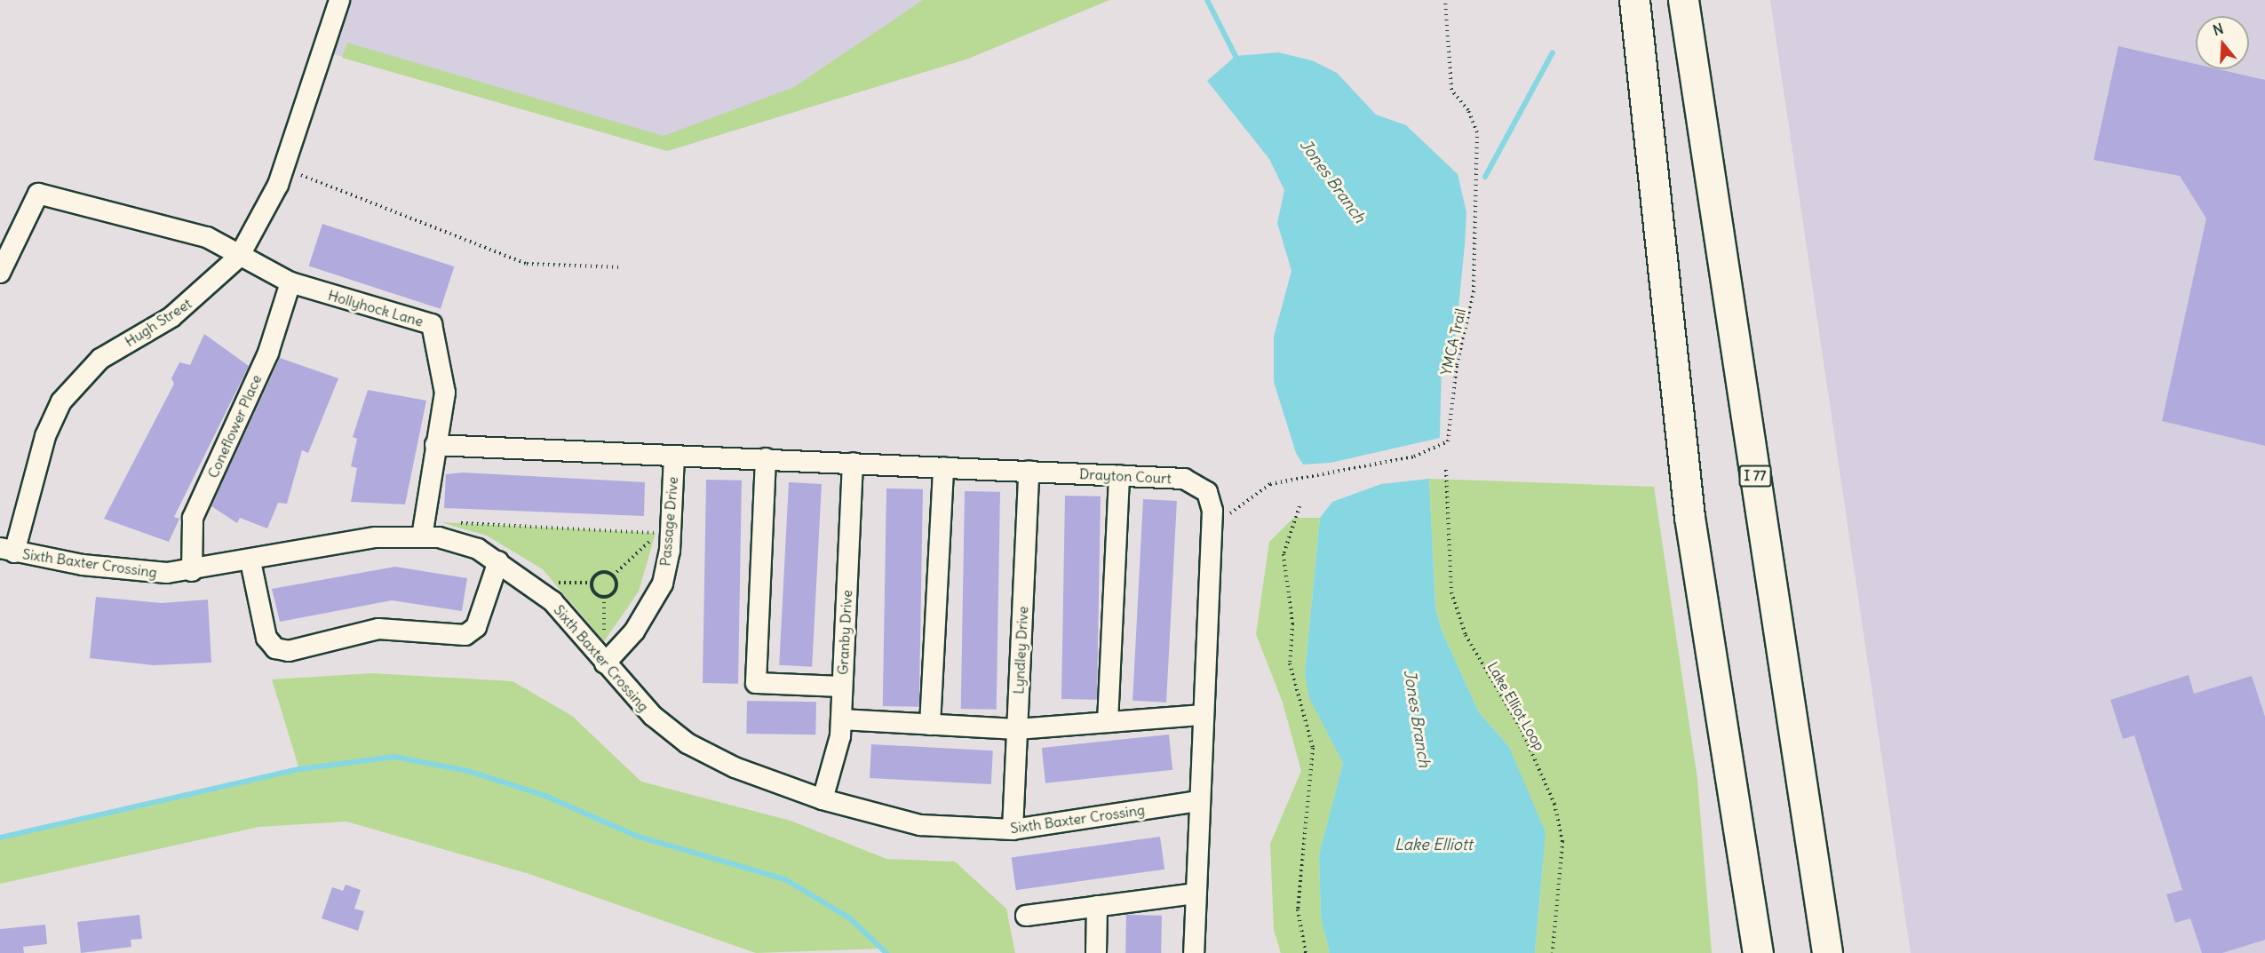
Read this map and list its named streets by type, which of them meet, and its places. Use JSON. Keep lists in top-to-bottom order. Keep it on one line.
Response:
{"streets":{"highway":["I 77"],"street":["Hollyhock Lane","Hugh Street","Coneflower Place","Drayton Court","Passage Drive","Sixth Baxter Crossing","Granby Drive","Lyndley Drive"],"path":["YMCA Trail","Lake Elliot Loop"]},"crossings":[["Hollyhock Lane","Hugh Street"],["Hollyhock Lane","Coneflower Place"],["Hollyhock Lane","Drayton Court"],["Hollyhock Lane","Sixth Baxter Crossing"],["Hugh Street","Sixth Baxter Crossing"],["YMCA Trail","Drayton Court"],["Coneflower Place","Sixth Baxter Crossing"],["Drayton Court","Passage Drive"],["Drayton Court","Sixth Baxter Crossing"],["Drayton Court","Granby Drive"],["Drayton Court","Lyndley Drive"],["Passage Drive","Sixth Baxter Crossing"],["Sixth Baxter Crossing","Granby Drive"],["Sixth Baxter Crossing","Lyndley Drive"]],"water":["Jones Branch","Lake Elliott"],"north":"top"}
